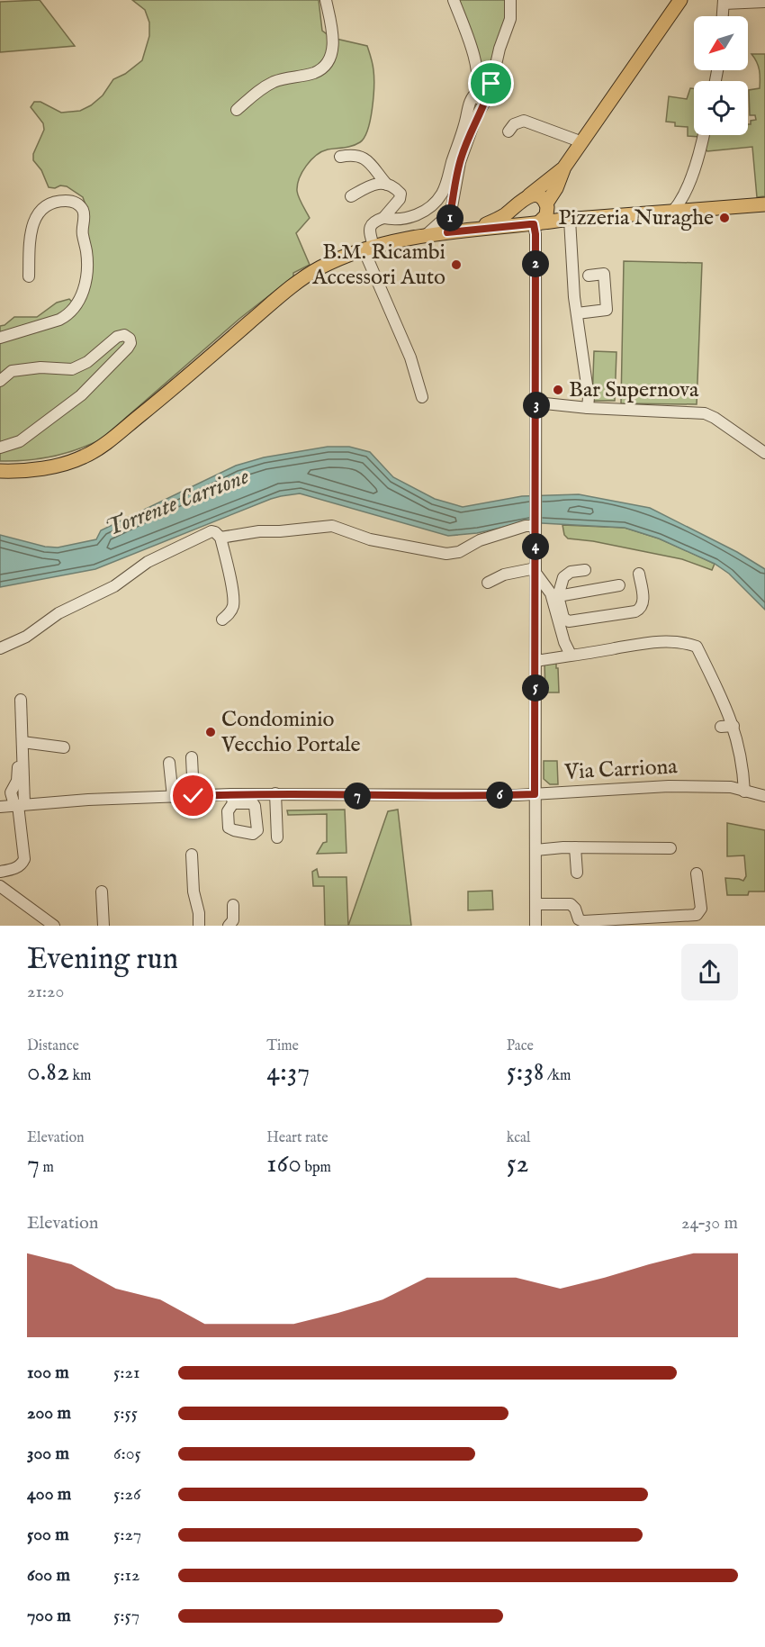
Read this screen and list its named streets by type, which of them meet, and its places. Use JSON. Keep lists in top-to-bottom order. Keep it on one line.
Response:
{"streets":{"street":["Via Carriona"]},"water":["Torrente Carrione"],"places":["Pizzeria Nuraghe","B.M. Ricambi Accessori Auto","Bar Supernova","Condominio Vecchio Portale"],"north":"bottom left","page":{"pins":["1","2","3","4","5","6","7"],"heading":["Evening run","21:20"],"stats":[["Distance","0.82 km"],["Time","4:37"],["Pace","5:38 /km"],["Elevation","7 m"],["Heart rate","160 bpm"],["kcal","52"]],"chart":["Elevation","24–30 m"],"list":[{"name":"100 m","note":"5:21"},{"name":"200 m","note":"5:55"},{"name":"300 m","note":"6:05"},{"name":"400 m","note":"5:26"},{"name":"500 m","note":"5:27"},{"name":"600 m","note":"5:12"},{"name":"700 m","note":"5:57"}]}}
